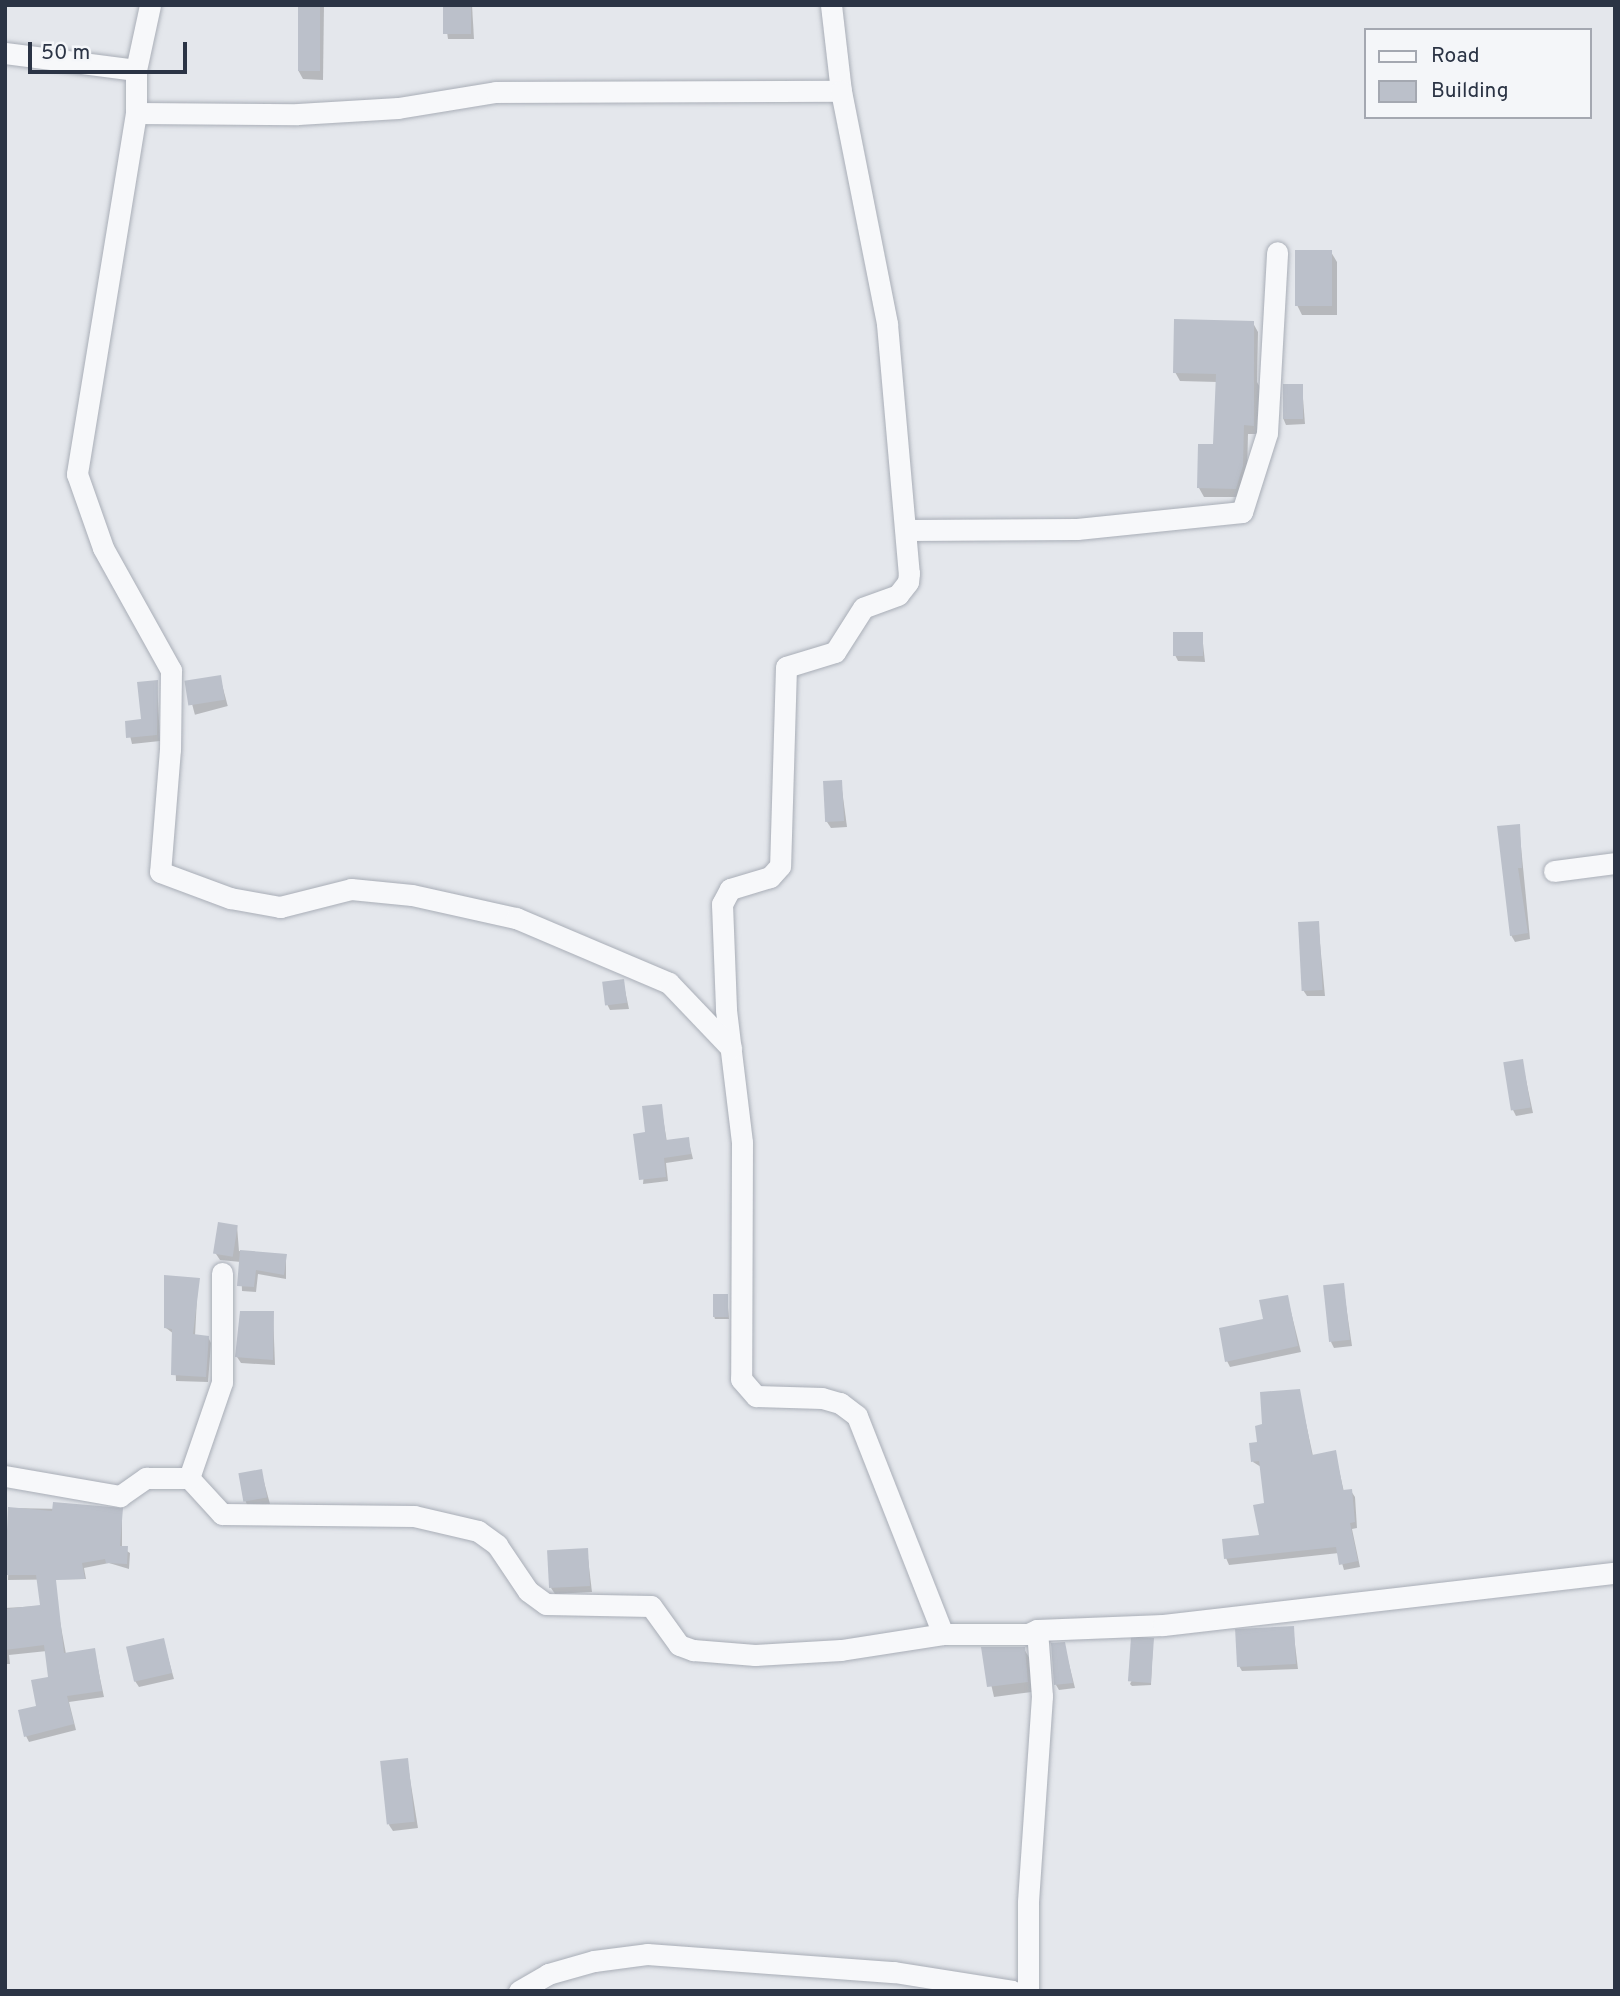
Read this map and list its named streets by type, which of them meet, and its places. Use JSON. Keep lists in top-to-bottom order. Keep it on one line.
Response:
{"legend":["Road","Building"],"scale_bar":"50 m"}
